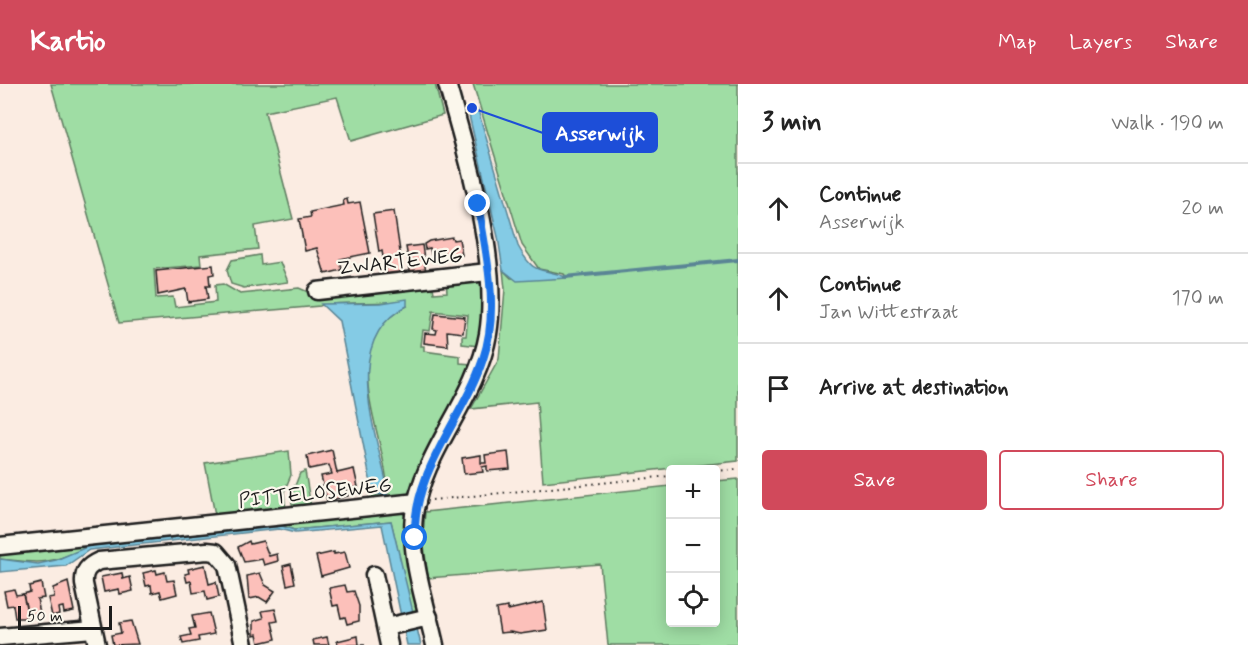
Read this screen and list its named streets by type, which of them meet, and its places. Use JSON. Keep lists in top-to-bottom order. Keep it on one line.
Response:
{"streets":{"street":["ZWARTEWEG","PITTELOSEWEG"]},"places":["Asserwijk"],"scale_bar":"50 m","page":{"header":"Kartio","nav":["Map","Layers","Share"],"heading":["3 min","Walk · 190 m"],"list":[["Continue","Asserwijk","20 m"],["Continue","Jan Wittestraat","170 m"],"Arrive at destination"],"buttons":["Save","Share"],"map_buttons":["+","−"],"scale":"50 m"}}
